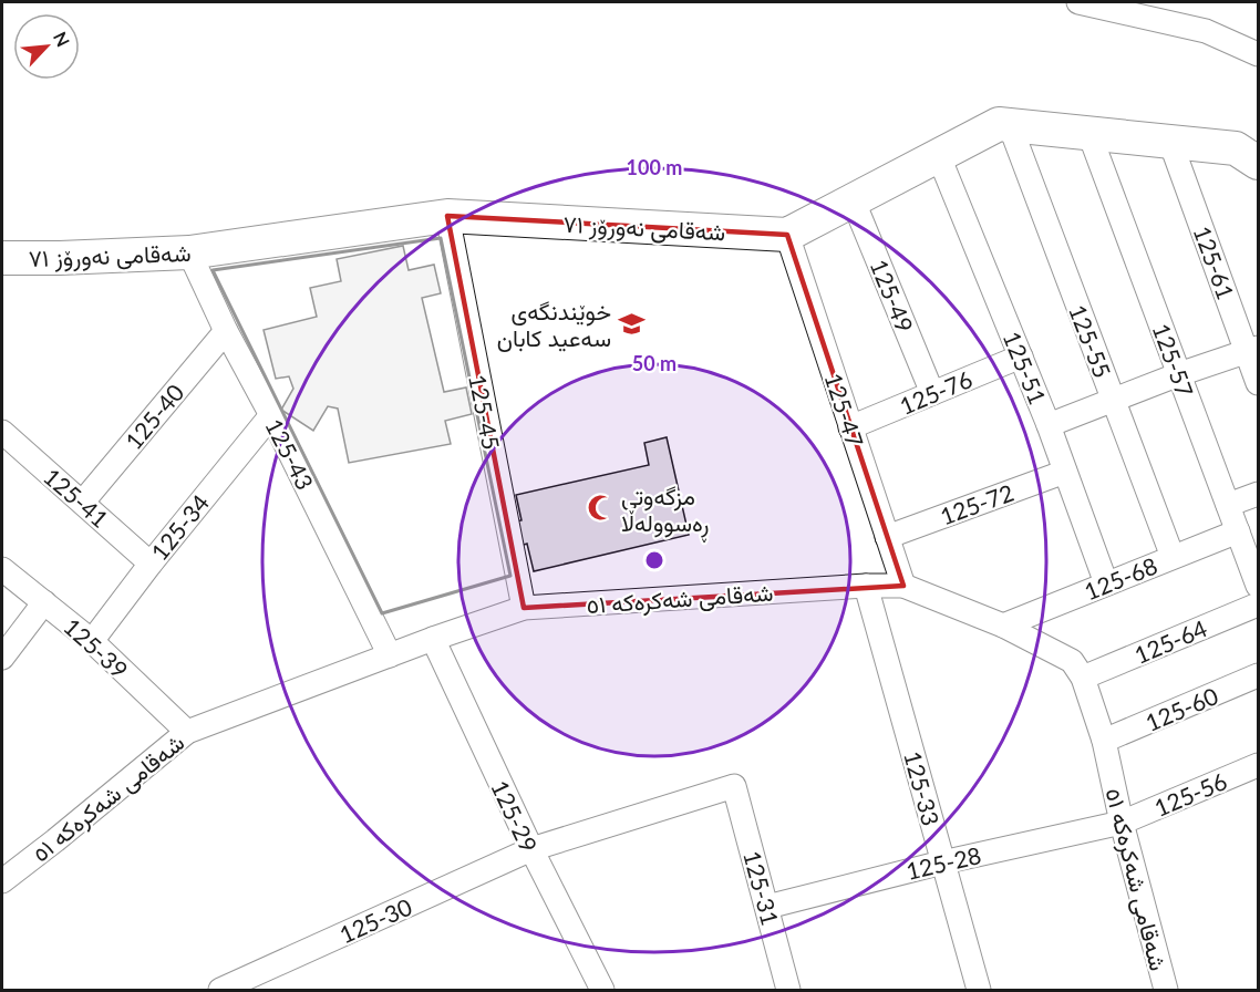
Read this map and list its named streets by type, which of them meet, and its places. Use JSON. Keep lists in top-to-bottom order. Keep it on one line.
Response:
{"streets":{"street":["شەقامی نەورۆز ٧١","125-61","125-49","125-55","125-57","125-51","125-76","125-47","125-45","125-40","125-43","125-41","125-72","125-34","125-68","شەقامی شەکرەکە ٥١","125-64","125-39","125-60","125-33","125-56","125-29","125-28","125-31","125-30"]},"crossings":[["شەقامی نەورۆز ٧١","125-47"],["شەقامی نەورۆز ٧١","125-45"],["شەقامی نەورۆز ٧١","125-43"],["125-49","125-76"],["125-55","125-68"],["125-57","125-68"],["125-51","125-76"],["125-51","125-72"],["125-51","125-68"],["125-76","125-47"],["125-47","125-72"],["125-47","شەقامی شەکرەکە ٥١"],["125-45","شەقامی شەکرەکە ٥١"],["125-40","125-43"],["125-40","125-41"],["125-43","125-34"],["125-43","شەقامی شەکرەکە ٥١"],["125-41","125-34"],["125-34","125-39"],["125-68","شەقامی شەکرەکە ٥١"],["شەقامی شەکرەکە ٥١","125-64"],["شەقامی شەکرەکە ٥١","125-39"],["شەقامی شەکرەکە ٥١","125-60"],["شەقامی شەکرەکە ٥١","125-33"],["شەقامی شەکرەکە ٥١","125-56"],["شەقامی شەکرەکە ٥١","125-29"],["شەقامی شەکرەکە ٥١","125-28"],["125-33","125-28"],["125-56","125-28"],["125-29","125-30"],["125-28","125-31"],["125-31","125-30"]],"places":{"school or university":["خوێندنگەی سەعید کابان"],"mosque":["مزگەوتی ڕەسوولەڵا"]},"north":"top right","rings":["100 m","50 m"]}
